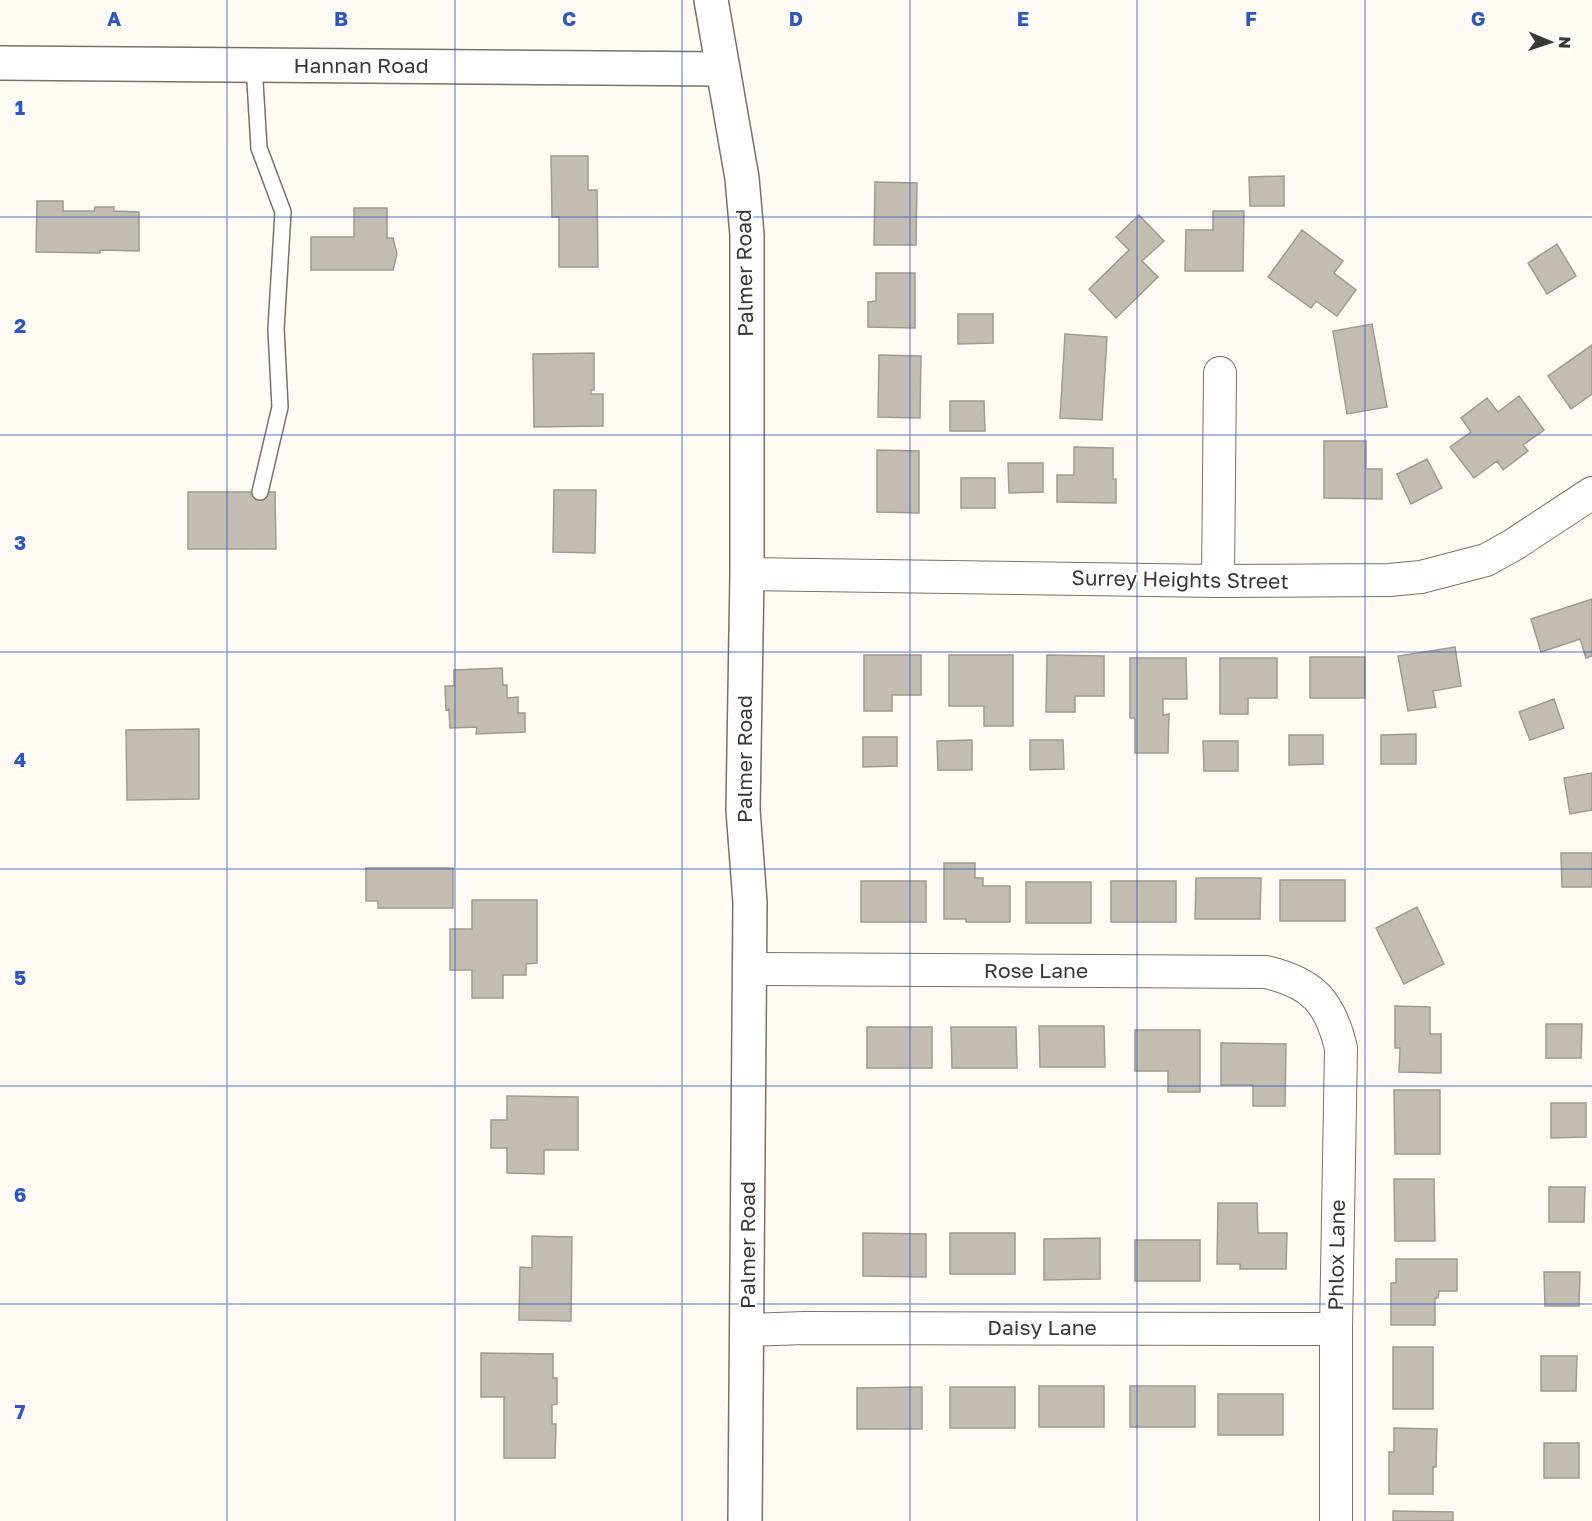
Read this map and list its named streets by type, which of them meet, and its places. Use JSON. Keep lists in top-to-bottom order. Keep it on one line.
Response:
{"streets":{"street":["Hannan Road","Palmer Road","Surrey Heights Street","Rose Lane","Phlox Lane","Daisy Lane"]},"crossings":[["Hannan Road","Palmer Road"],["Palmer Road","Surrey Heights Street"],["Palmer Road","Rose Lane"],["Palmer Road","Daisy Lane"],["Rose Lane","Phlox Lane"],["Phlox Lane","Daisy Lane"]],"north":"right","grid":{"columns":["A","B","C","D","E","F","G"],"rows":["1","2","3","4","5","6","7"]}}
